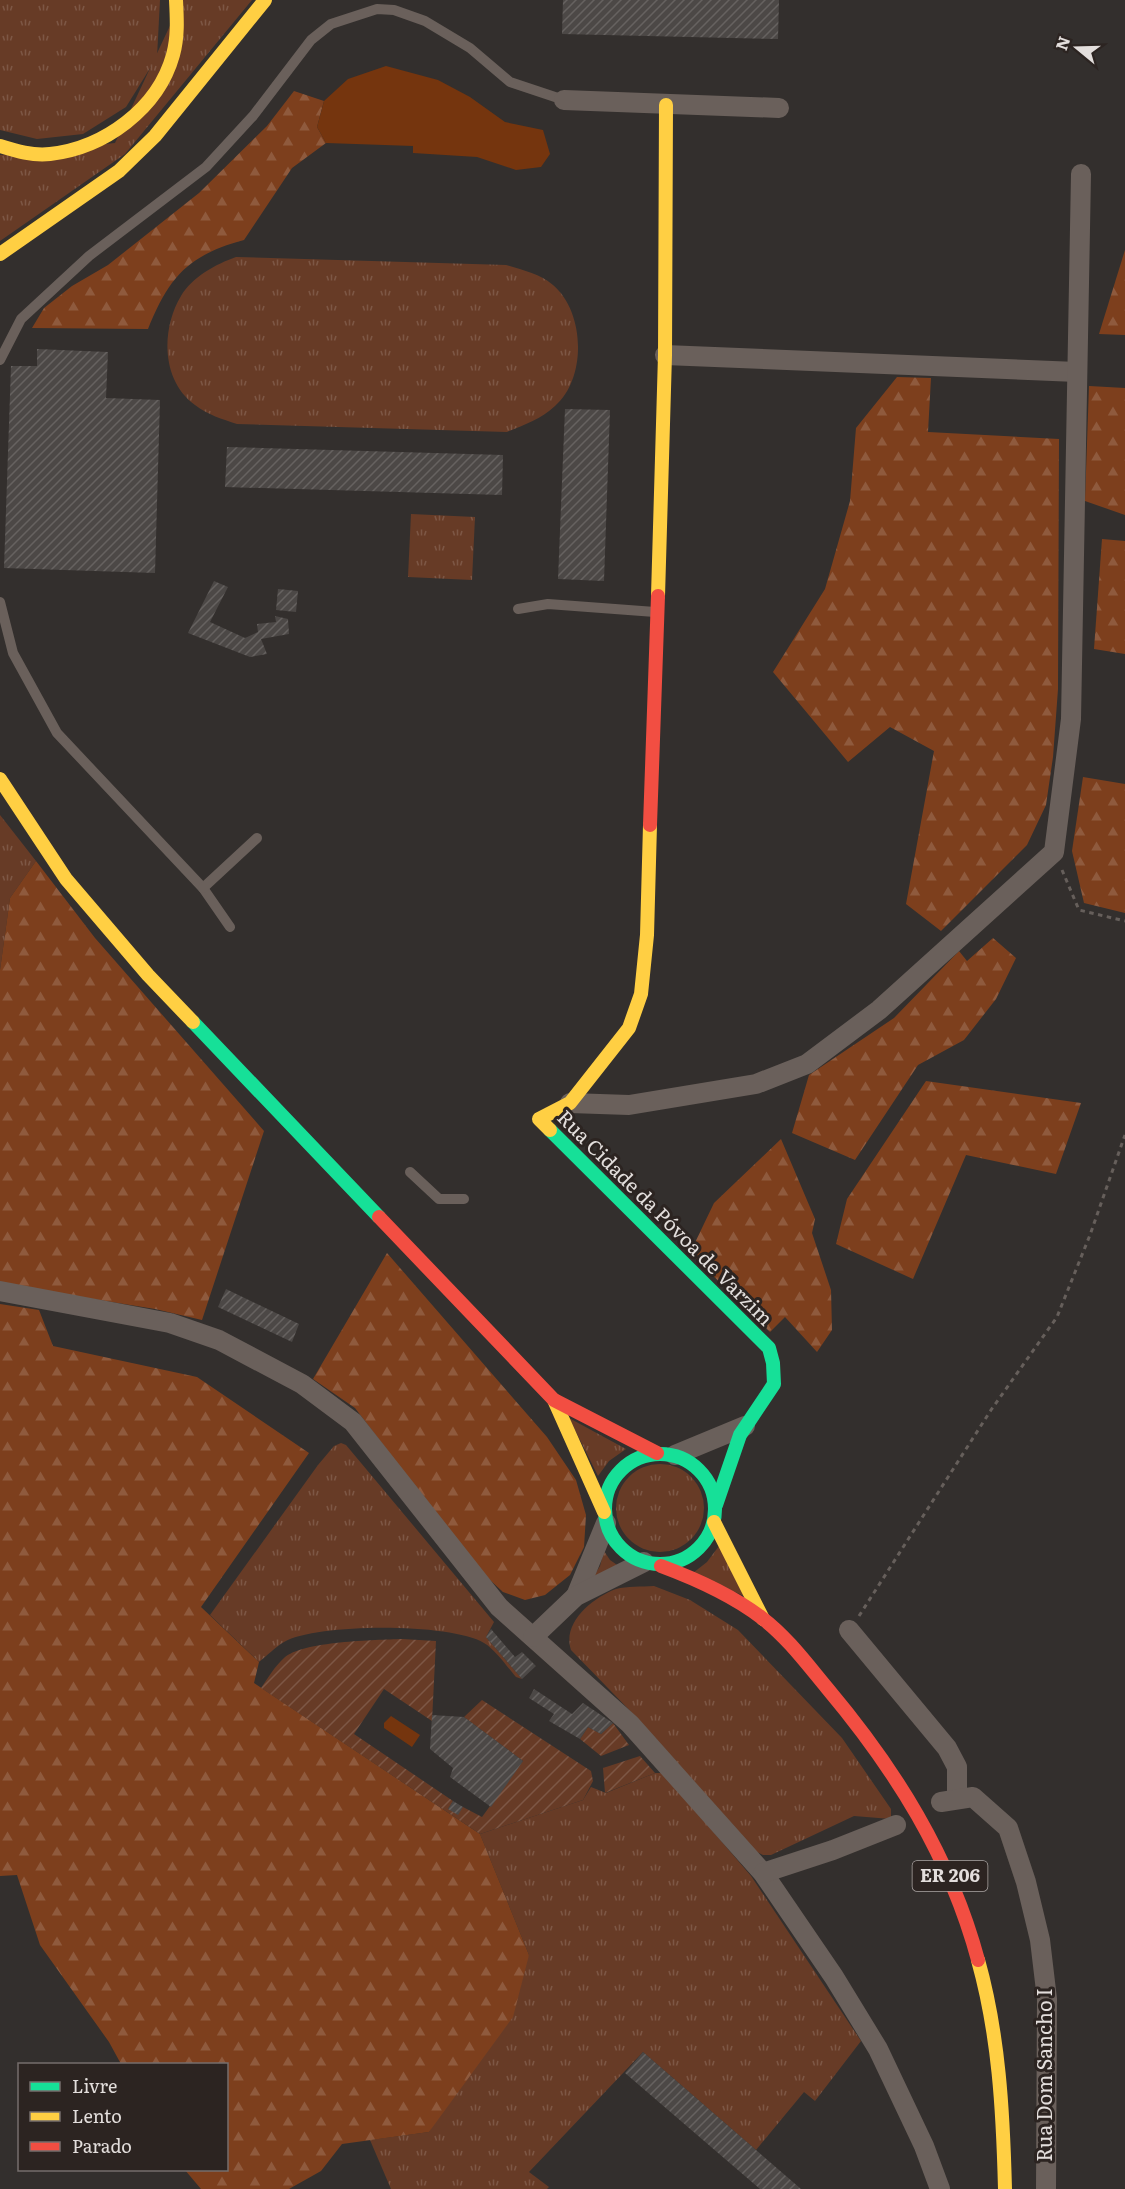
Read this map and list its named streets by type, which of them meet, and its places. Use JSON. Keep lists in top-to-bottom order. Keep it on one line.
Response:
{"streets":{"main road":["Rua Cidade da Póvoa de Varzim","ER 206"],"street":["Rua Dom Sancho I"]},"legend":["Livre","Lento","Parado"],"north":"left"}
